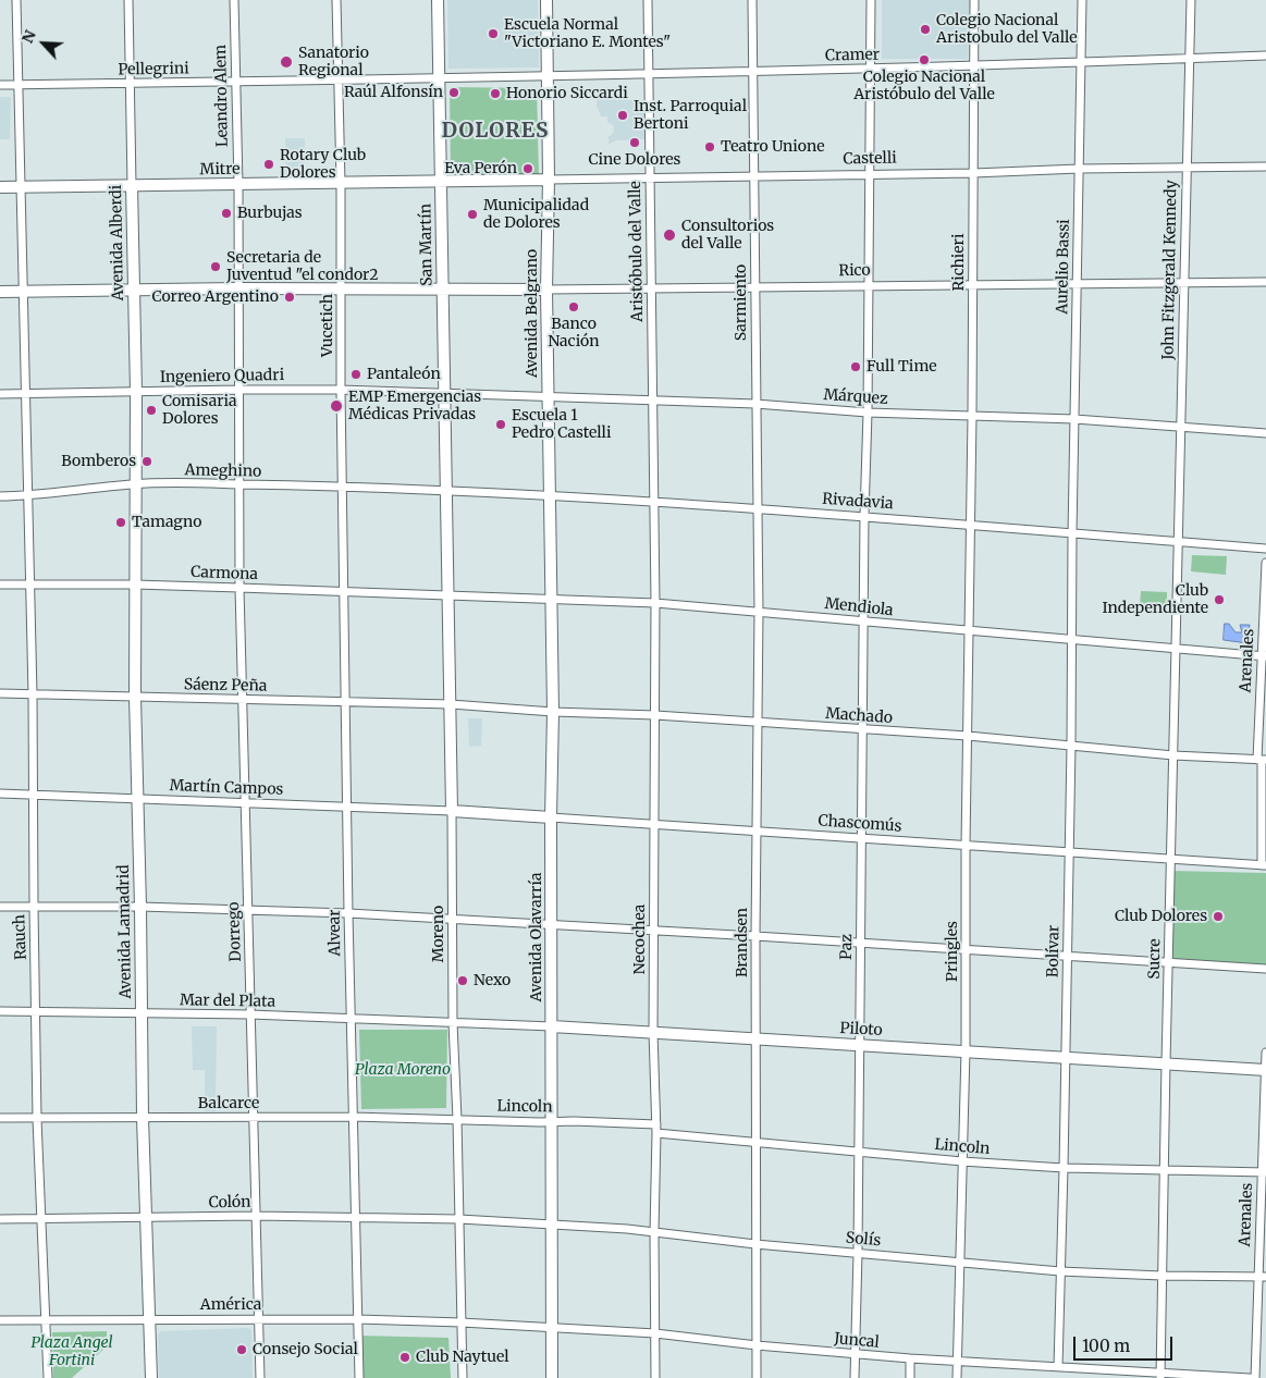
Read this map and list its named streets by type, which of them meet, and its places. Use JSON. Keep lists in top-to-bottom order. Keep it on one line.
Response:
{"streets":{"main road":["Castelli","Mitre","Avenida Alberdi","San Martín","Rico","Avenida Belgrano","Chascomús","Avenida Lamadrid","Moreno","Avenida Olavarría","Piloto"],"street":["Cramer","Pellegrini","Leandro Alem","Aristóbulo del Valle","Richieri","Aurelio Bassi","John Fitzgerald Kennedy","Sarmiento","Vucetich","Ingeniero Quadri","Márquez","Ameghino","Rivadavia","Carmona","Mendiola","Arenales","Sáenz Peña","Machado","Martín Campos","Dorrego","Alvear","Rauch","Necochea","Brandsen","Paz","Pringles","Bolívar","Sucre","Mar del Plata","Balcarce","Lincoln","Colón","Solís","América","Juncal"]},"crossings":[["Cramer","Pellegrini"],["Cramer","San Martín"],["Cramer","Aristóbulo del Valle"],["Cramer","Richieri"],["Cramer","Aurelio Bassi"],["Cramer","John Fitzgerald Kennedy"],["Cramer","Sarmiento"],["Cramer","Avenida Belgrano"],["Cramer","Paz"],["Pellegrini","Leandro Alem"],["Pellegrini","Avenida Alberdi"],["Pellegrini","San Martín"],["Pellegrini","Vucetich"],["Pellegrini","Rauch"],["Leandro Alem","Mitre"],["Leandro Alem","Rico"],["Leandro Alem","Ingeniero Quadri"],["Leandro Alem","Ameghino"],["Leandro Alem","Dorrego"],["Castelli","Mitre"],["Castelli","San Martín"],["Castelli","Aristóbulo del Valle"],["Castelli","Richieri"],["Castelli","Aurelio Bassi"],["Castelli","John Fitzgerald Kennedy"],["Castelli","Sarmiento"],["Castelli","Avenida Belgrano"],["Castelli","Paz"],["Mitre","Avenida Alberdi"],["Mitre","San Martín"],["Mitre","Vucetich"],["Mitre","Rauch"],["Avenida Alberdi","Rico"],["Avenida Alberdi","Ingeniero Quadri"],["Avenida Alberdi","Ameghino"],["Avenida Alberdi","Avenida Lamadrid"],["San Martín","Rico"],["San Martín","Ingeniero Quadri"],["San Martín","Márquez"],["San Martín","Ameghino"],["San Martín","Rivadavia"],["San Martín","Moreno"],["Aristóbulo del Valle","Rico"],["Aristóbulo del Valle","Márquez"],["Aristóbulo del Valle","Rivadavia"],["Aristóbulo del Valle","Necochea"],["Richieri","Rico"],["Richieri","Márquez"],["Richieri","Rivadavia"],["Richieri","Pringles"],["Aurelio Bassi","Rico"],["Aurelio Bassi","Márquez"],["Aurelio Bassi","Rivadavia"],["Aurelio Bassi","Bolívar"],["John Fitzgerald Kennedy","Rico"],["John Fitzgerald Kennedy","Márquez"],["John Fitzgerald Kennedy","Rivadavia"],["John Fitzgerald Kennedy","Sucre"],["Rico","Sarmiento"],["Rico","Avenida Belgrano"],["Rico","Vucetich"],["Rico","Rauch"],["Rico","Paz"],["Sarmiento","Márquez"],["Sarmiento","Rivadavia"],["Sarmiento","Brandsen"],["Avenida Belgrano","Márquez"],["Avenida Belgrano","Rivadavia"],["Avenida Belgrano","Avenida Olavarría"],["Vucetich","Ingeniero Quadri"],["Vucetich","Ameghino"],["Vucetich","Alvear"],["Ingeniero Quadri","Márquez"],["Ingeniero Quadri","Rauch"],["Márquez","Paz"],["Ameghino","Rivadavia"],["Ameghino","Avenida Lamadrid"],["Ameghino","Dorrego"],["Ameghino","Alvear"],["Ameghino","Moreno"],["Ameghino","Rauch"],["Rivadavia","Moreno"],["Rivadavia","Avenida Olavarría"],["Rivadavia","Necochea"],["Rivadavia","Brandsen"],["Rivadavia","Paz"],["Rivadavia","Pringles"],["Rivadavia","Bolívar"],["Rivadavia","Sucre"],["Carmona","Mendiola"],["Carmona","Avenida Lamadrid"],["Carmona","Dorrego"],["Carmona","Alvear"],["Carmona","Moreno"],["Carmona","Rauch"],["Mendiola","Arenales"],["Mendiola","Moreno"],["Mendiola","Avenida Olavarría"],["Mendiola","Necochea"],["Mendiola","Brandsen"],["Mendiola","Paz"],["Mendiola","Pringles"],["Mendiola","Bolívar"],["Mendiola","Sucre"],["Arenales","Machado"],["Arenales","Chascomús"],["Arenales","Piloto"],["Arenales","Lincoln"],["Arenales","Solís"],["Sáenz Peña","Machado"],["Sáenz Peña","Avenida Lamadrid"],["Sáenz Peña","Dorrego"],["Sáenz Peña","Alvear"],["Sáenz Peña","Moreno"],["Sáenz Peña","Rauch"],["Machado","Moreno"],["Machado","Avenida Olavarría"],["Machado","Necochea"],["Machado","Brandsen"],["Machado","Paz"],["Machado","Pringles"],["Machado","Bolívar"],["Machado","Sucre"],["Martín Campos","Chascomús"],["Martín Campos","Avenida Lamadrid"],["Martín Campos","Dorrego"],["Martín Campos","Alvear"],["Martín Campos","Moreno"],["Martín Campos","Rauch"],["Chascomús","Moreno"],["Chascomús","Avenida Olavarría"],["Chascomús","Necochea"],["Chascomús","Brandsen"],["Chascomús","Paz"],["Chascomús","Pringles"],["Chascomús","Bolívar"],["Chascomús","Sucre"],["Avenida Lamadrid","Mar del Plata"],["Avenida Lamadrid","Balcarce"],["Avenida Lamadrid","Colón"],["Avenida Lamadrid","América"],["Dorrego","Mar del Plata"],["Dorrego","Balcarce"],["Dorrego","Colón"],["Dorrego","América"],["Alvear","Mar del Plata"],["Alvear","Balcarce"],["Alvear","Colón"],["Alvear","América"],["Moreno","Mar del Plata"],["Moreno","Piloto"],["Moreno","Balcarce"],["Moreno","Lincoln"],["Moreno","Colón"],["Moreno","Solís"],["Moreno","América"],["Moreno","Juncal"],["Rauch","Mar del Plata"],["Rauch","Balcarce"],["Rauch","Colón"],["Rauch","América"],["Avenida Olavarría","Piloto"],["Avenida Olavarría","Lincoln"],["Avenida Olavarría","Solís"],["Avenida Olavarría","Juncal"],["Necochea","Piloto"],["Necochea","Lincoln"],["Necochea","Solís"],["Necochea","Juncal"],["Brandsen","Piloto"],["Brandsen","Lincoln"],["Brandsen","Solís"],["Brandsen","Juncal"],["Paz","Piloto"],["Paz","Lincoln"],["Paz","Solís"],["Paz","Juncal"],["Pringles","Piloto"],["Pringles","Lincoln"],["Pringles","Solís"],["Pringles","Juncal"],["Bolívar","Piloto"],["Bolívar","Lincoln"],["Bolívar","Solís"],["Bolívar","Juncal"],["Sucre","Piloto"],["Sucre","Lincoln"],["Sucre","Solís"],["Sucre","Juncal"],["Mar del Plata","Piloto"],["Balcarce","Lincoln"],["Colón","Solís"],["América","Juncal"]],"districts":["DOLORES"],"parks":["Plaza Moreno","Plaza Angel Fortini"],"places":["Colegio Nacional Aristobulo del Valle","Escuela Normal \"Victoriano E. Montes\"","Colegio Nacional Aristóbulo del Valle","Sanatorio Regional","Raúl Alfonsín","Honorio Siccardi","Inst. Parroquial Bertoni","Cine Dolores","Teatro Unione","Rotary Club Dolores","Eva Perón","Burbujas","Municipalidad de Dolores","Consultorios del Valle","Secretaria de Juventud \"el condor2","Correo Argentino","Banco Nación","Full Time","Pantaleón","EMP Emergencias Médicas Privadas","Comisaria Dolores","Escuela 1 Pedro Castelli","Bomberos","Tamagno","Club Independiente","Club Dolores","Nexo","Consejo Social","Club Naytuel"],"scale_bar":"100 m","north":"top left"}
